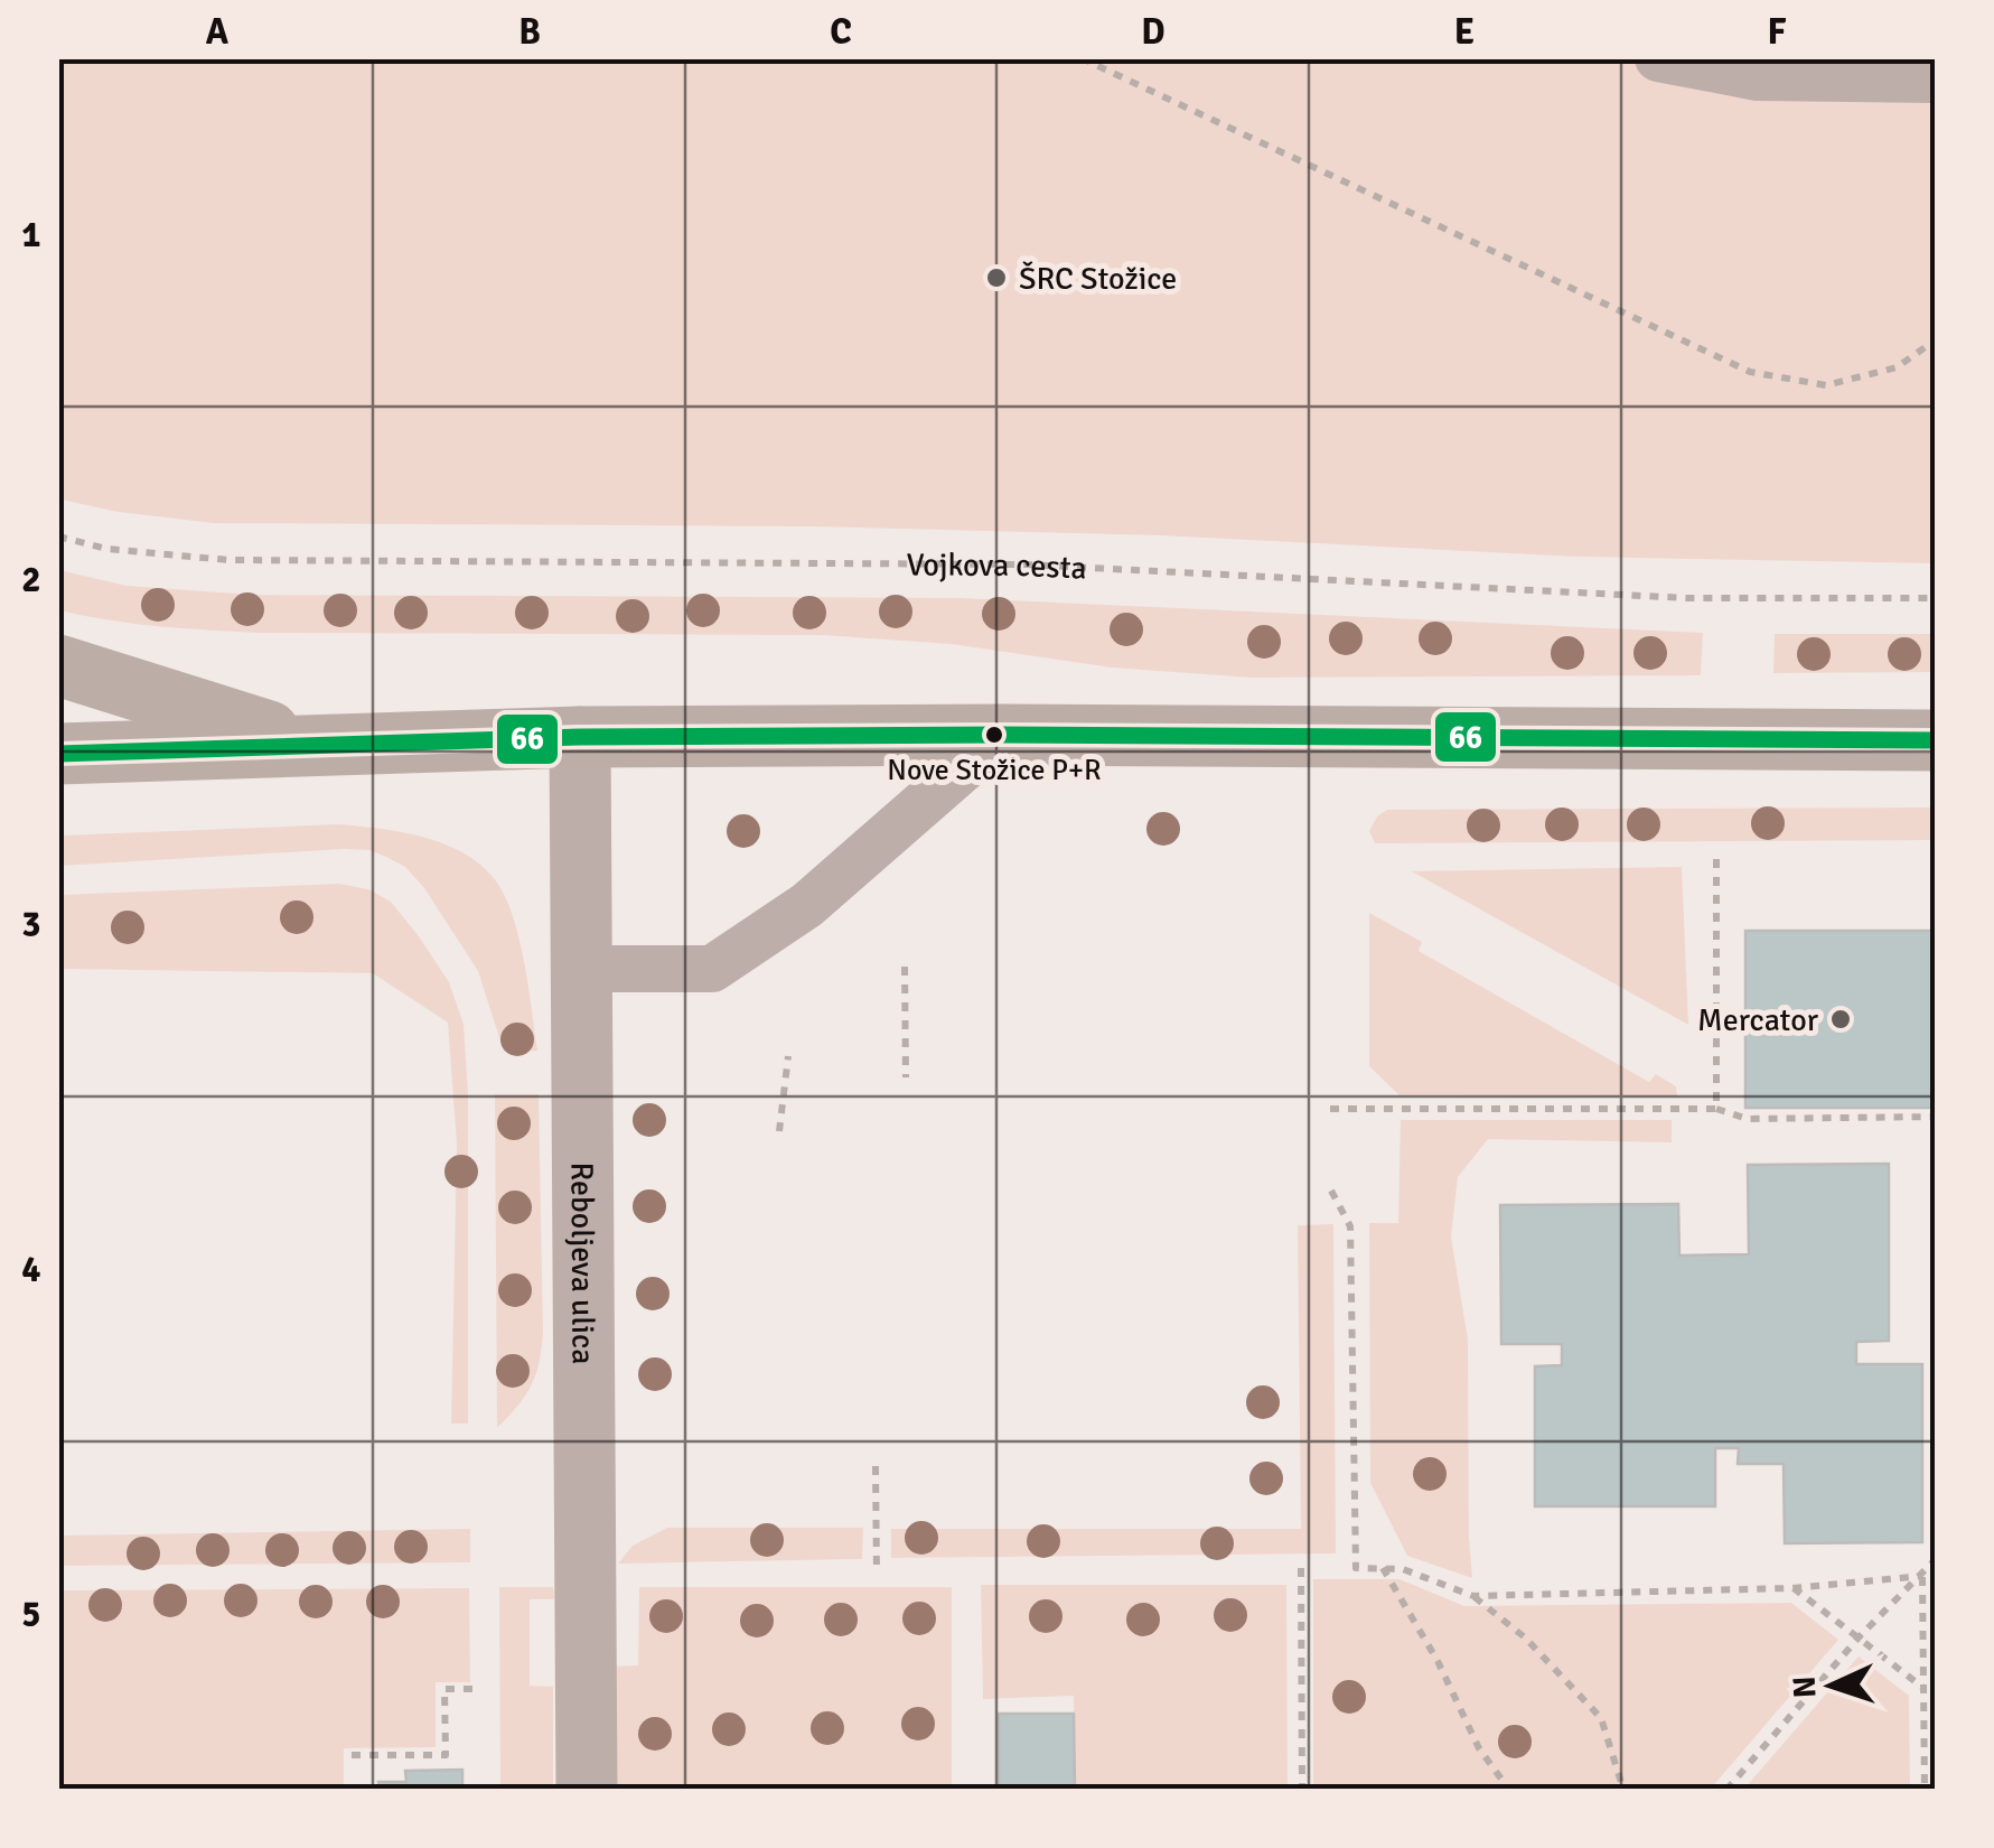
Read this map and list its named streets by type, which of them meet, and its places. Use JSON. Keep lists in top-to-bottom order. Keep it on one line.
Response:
{"streets":{"street":["Reboljeva ulica"],"path":["Vojkova cesta"]},"places":["ŠRC Stožice","Nove Stožice P+R","Mercator"],"lines":["transit line 66"],"north":"left","grid":{"columns":["A","B","C","D","E","F"],"rows":["1","2","3","4","5"]}}
